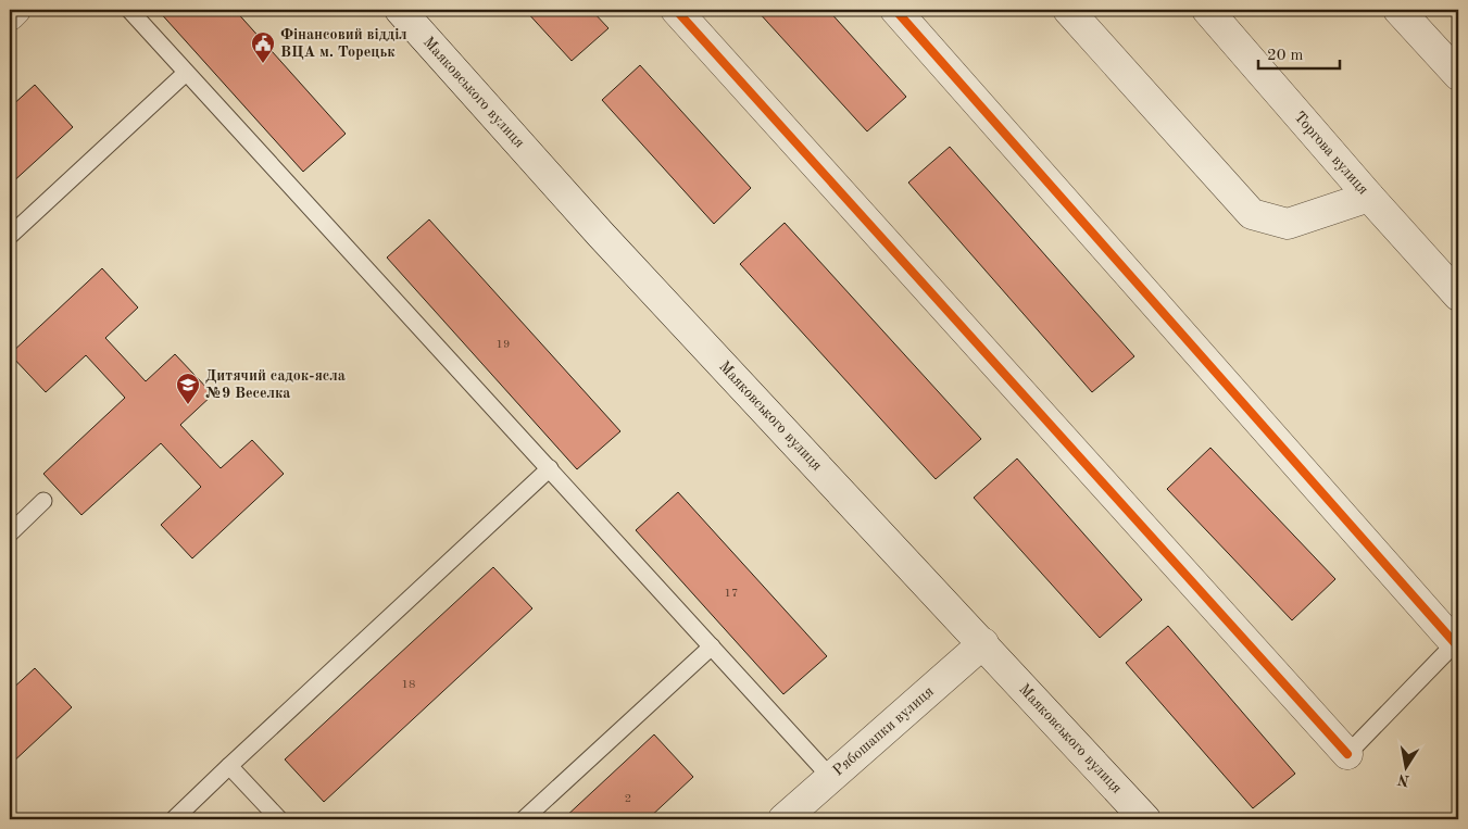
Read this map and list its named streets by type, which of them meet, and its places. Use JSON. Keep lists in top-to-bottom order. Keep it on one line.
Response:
{"streets":{"street":["Маяковського вулиця","Торгова вулиця","Рябошапки вулиця"]},"crossings":[["Маяковського вулиця","Рябошапки вулиця"]],"places":{"public building":["Фінансовий відділ ВЦА м. Торецьк"],"school or university":["Дитячий садок-ясла №9 Веселка"]},"house_numbers":["19","17","18","2"],"scale_bar":"20 m","north":"bottom"}
